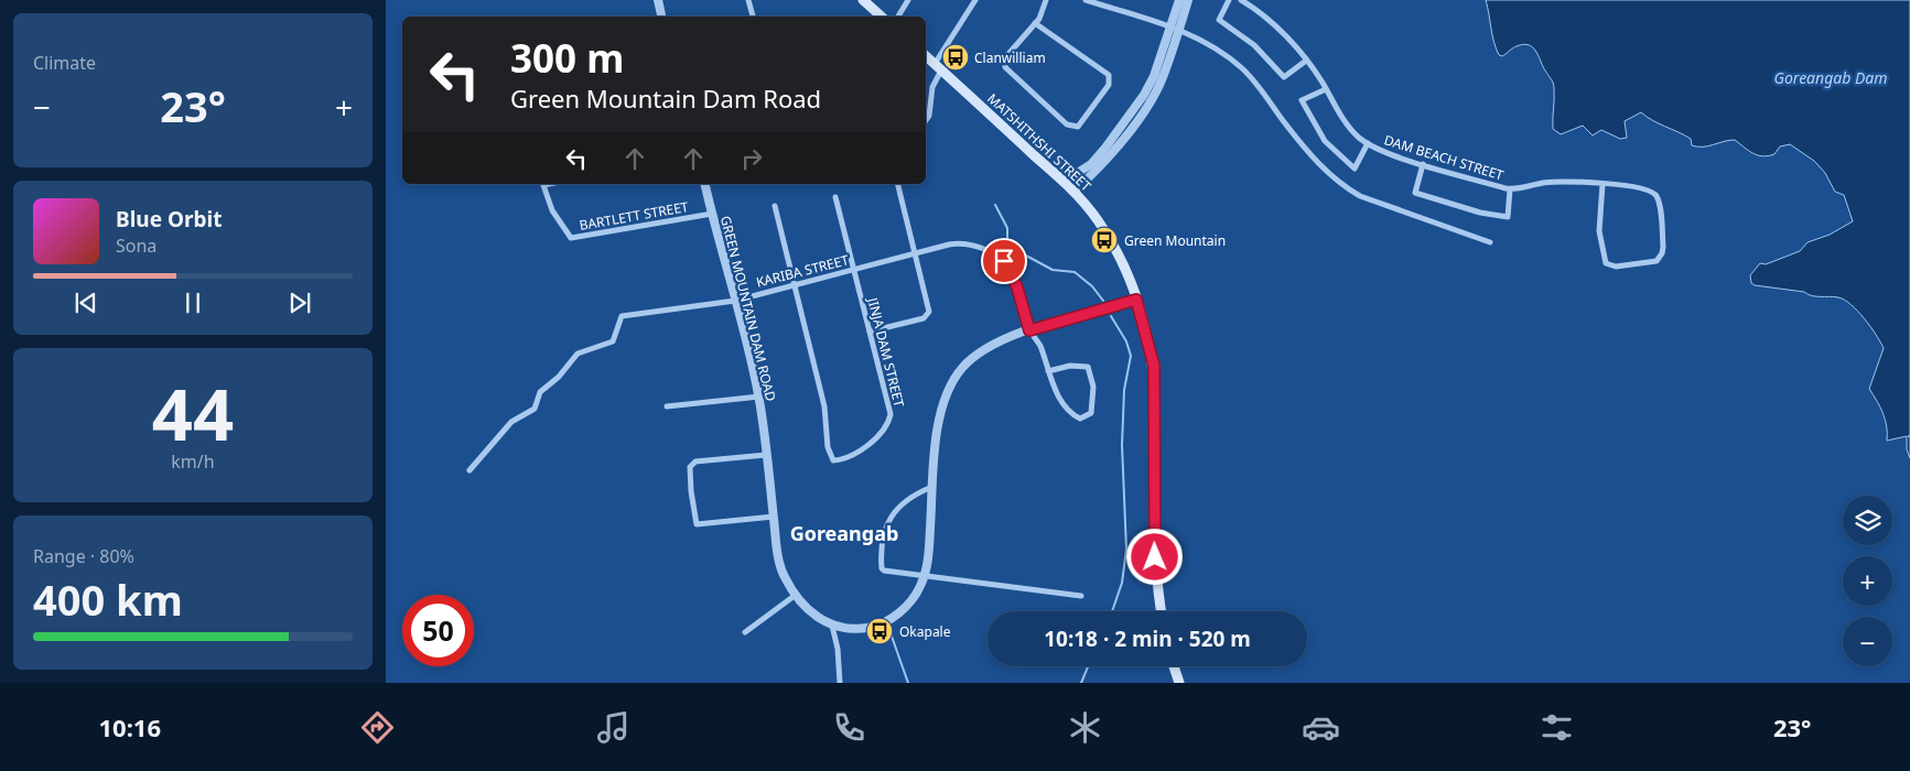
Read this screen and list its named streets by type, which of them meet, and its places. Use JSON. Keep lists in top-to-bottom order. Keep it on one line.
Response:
{"streets":{"main road":["MATSHITHSHI STREET"],"street":["DAM BEACH STREET","BARTLETT STREET","KARIBA STREET","GREEN MOUNTAIN DAM ROAD","JINJA DAM STREET"]},"crossings":[["MATSHITHSHI STREET","GREEN MOUNTAIN DAM ROAD"],["BARTLETT STREET","GREEN MOUNTAIN DAM ROAD"],["KARIBA STREET","GREEN MOUNTAIN DAM ROAD"],["KARIBA STREET","JINJA DAM STREET"]],"districts":["Goreangab"],"water":["Goreangab Dam"],"places":{"bus stop":["Clanwilliam","Green Mountain","Okapale"]},"page":{"tile":["Climate",["44","km/h"],["Range · 80%","400 km"]],"turn":["300 m","Green Mountain Dam Road"],"heat":["−","23°","+"],"song":["Blue Orbit","Sona"],"map_buttons":["+","−"],"limit":"50","trip":"10:18 · 2 min · 520 m","tabs":["10:16","23°"]}}
